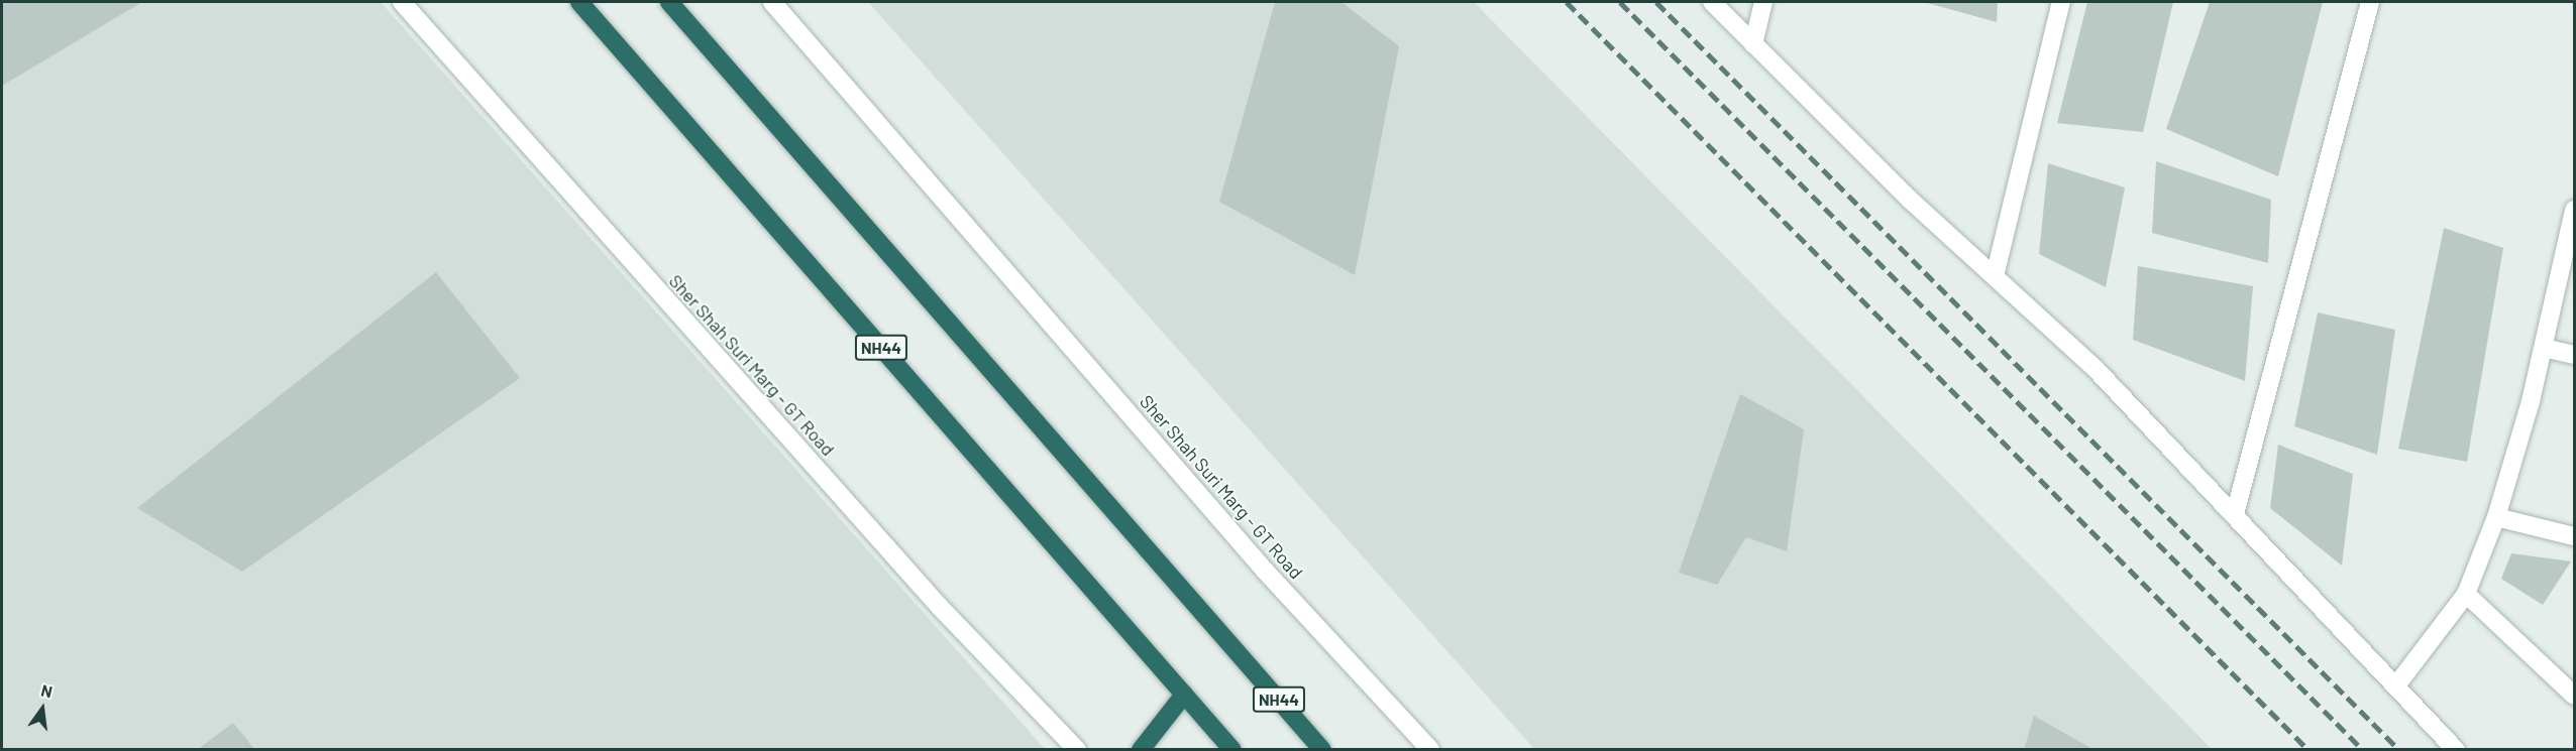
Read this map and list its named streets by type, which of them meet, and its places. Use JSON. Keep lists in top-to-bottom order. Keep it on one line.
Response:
{"streets":{"highway":["NH44"],"street":["Sher Shah Suri Marg - GT Road"]},"north":"top"}
